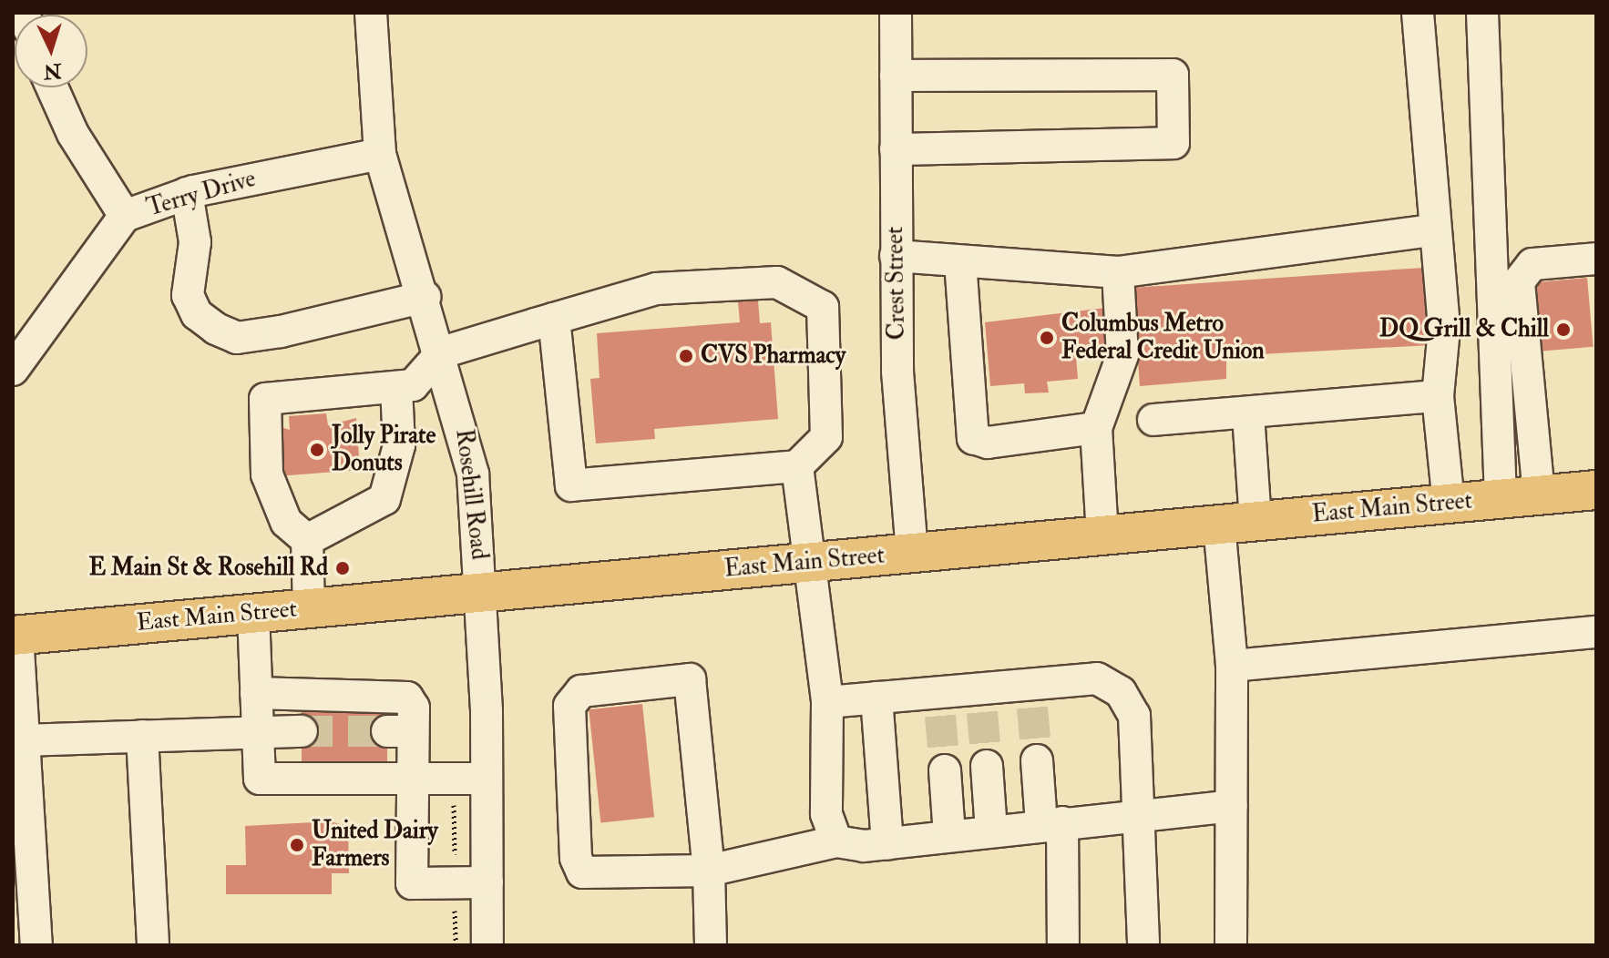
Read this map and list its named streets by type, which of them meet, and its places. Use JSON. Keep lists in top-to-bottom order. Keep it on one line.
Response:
{"streets":{"main road":["East Main Street"],"street":["Terry Drive","Crest Street","Rosehill Road"]},"crossings":[["Terry Drive","Rosehill Road"],["Crest Street","East Main Street"],["Rosehill Road","East Main Street"]],"places":["DQ Grill & Chill","Columbus Metro Federal Credit Union","CVS Pharmacy","Jolly Pirate Donuts","E Main St & Rosehill Rd","United Dairy Farmers"],"north":"bottom"}
